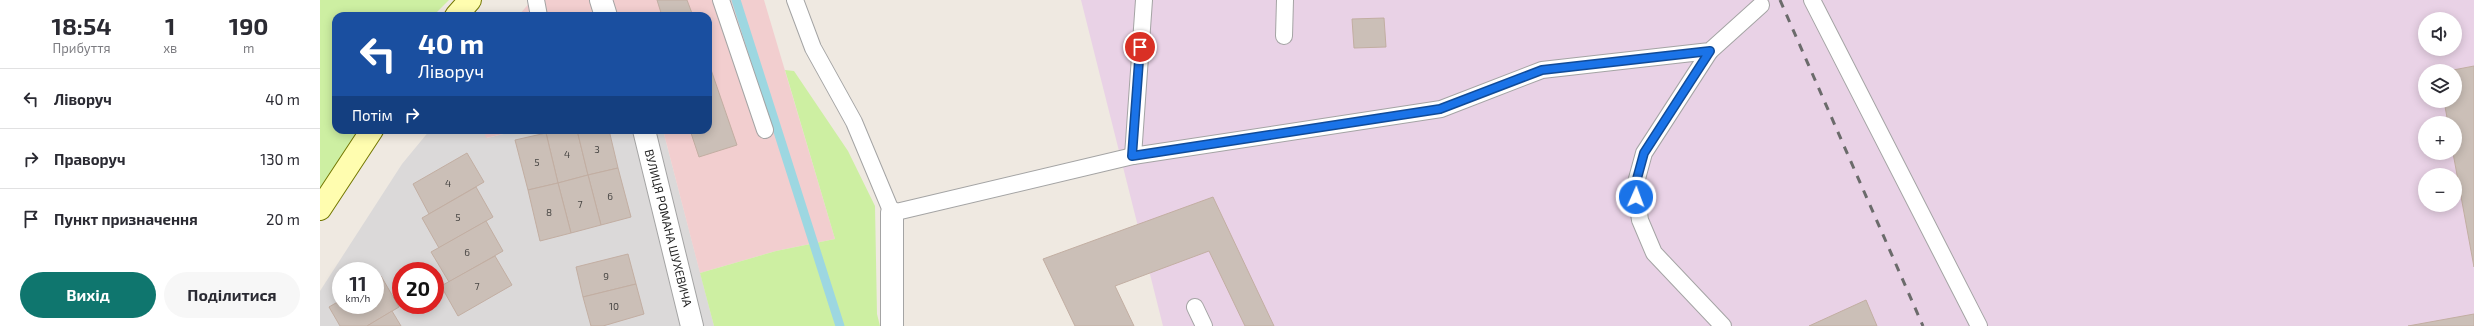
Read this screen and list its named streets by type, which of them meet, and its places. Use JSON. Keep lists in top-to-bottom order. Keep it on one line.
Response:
{"streets":{"street":["ВУЛИЦЯ РОМАНА ШУХЕВИЧА"]},"house_numbers":["3","4","5","4","6","7","8","5","6","9","7","10"],"page":{"eta":["18:54","Прибуття","1","хв","190","m"],"map_buttons":["+","−"],"turn":["40 m","Ліворуч"],"list":[{"name":"Ліворуч","value":"40 m"},{"name":"Праворуч","value":"130 m"},{"name":"Пункт призначення","value":"20 m"}],"then":"Потім","speed":"11 km/h","limit":"20","buttons":["Вихід","Поділитися"]}}
